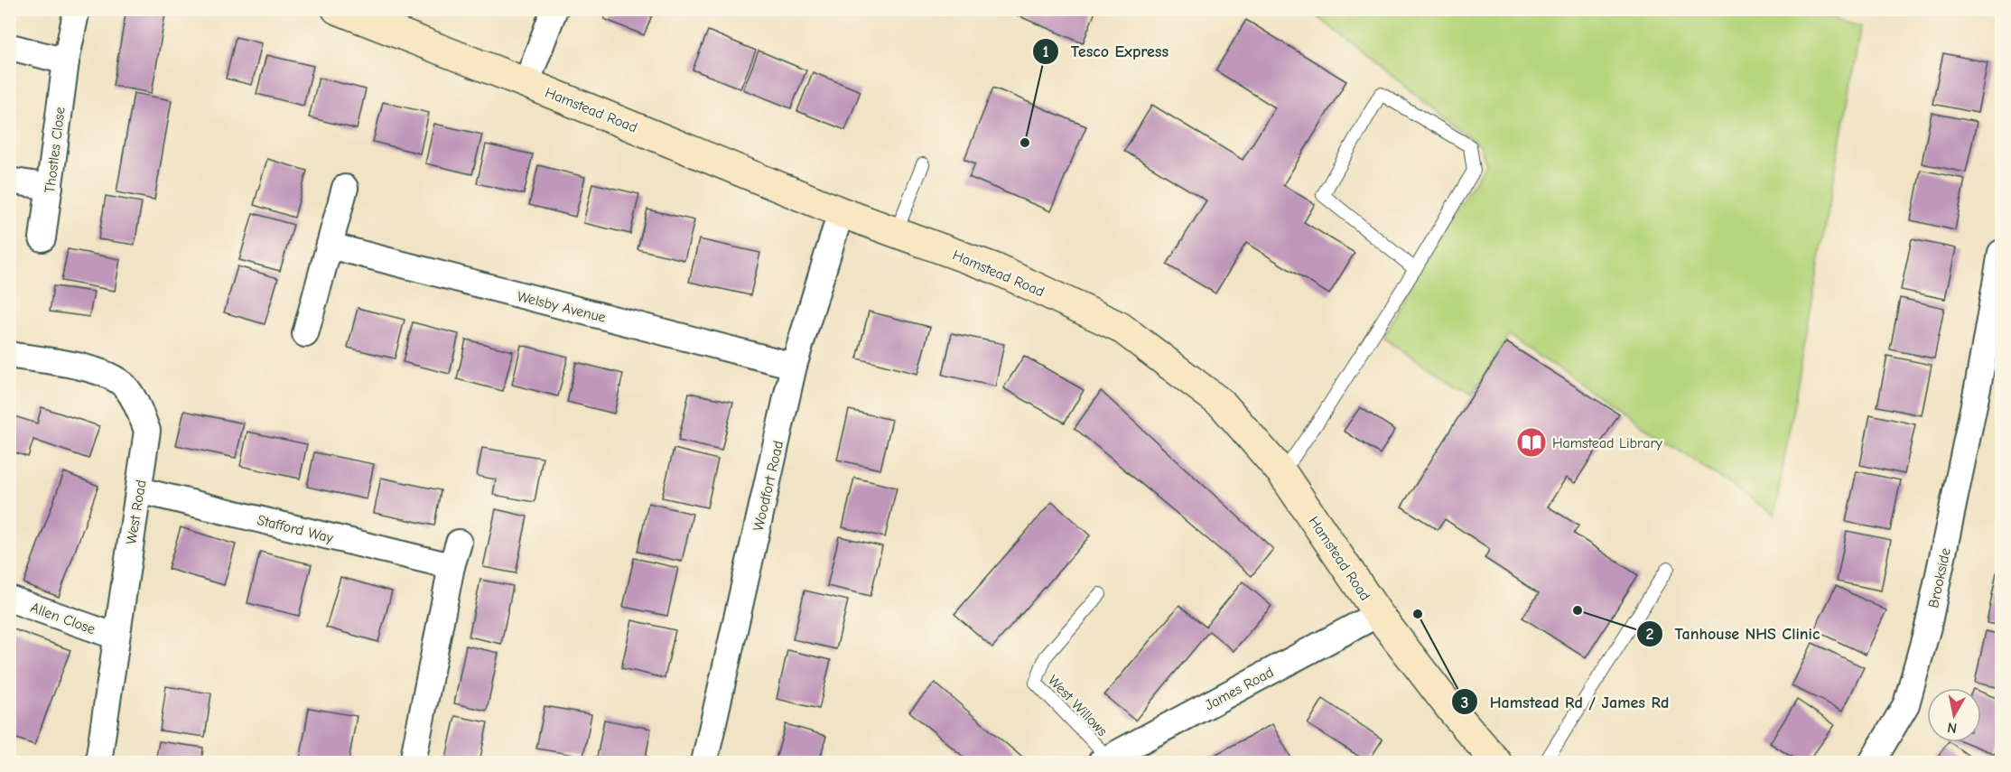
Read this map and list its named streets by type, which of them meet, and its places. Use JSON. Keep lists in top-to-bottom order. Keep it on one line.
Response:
{"streets":{"main road":["Hamstead Road"],"street":["Thostles Close","Welsby Avenue","Woodfort Road","West Road","Stafford Way","Brookside","Allen Close","James Road"],"lane":["West Willows"]},"crossings":[["Hamstead Road","Woodfort Road"],["Hamstead Road","James Road"],["Welsby Avenue","Woodfort Road"],["West Road","Stafford Way"],["West Road","Allen Close"],["James Road","West Willows"]],"places":{"other":["Tesco Express","Tanhouse NHS Clinic","Hamstead Rd / James Rd"],"library":["Hamstead Library"]},"north":"bottom"}
